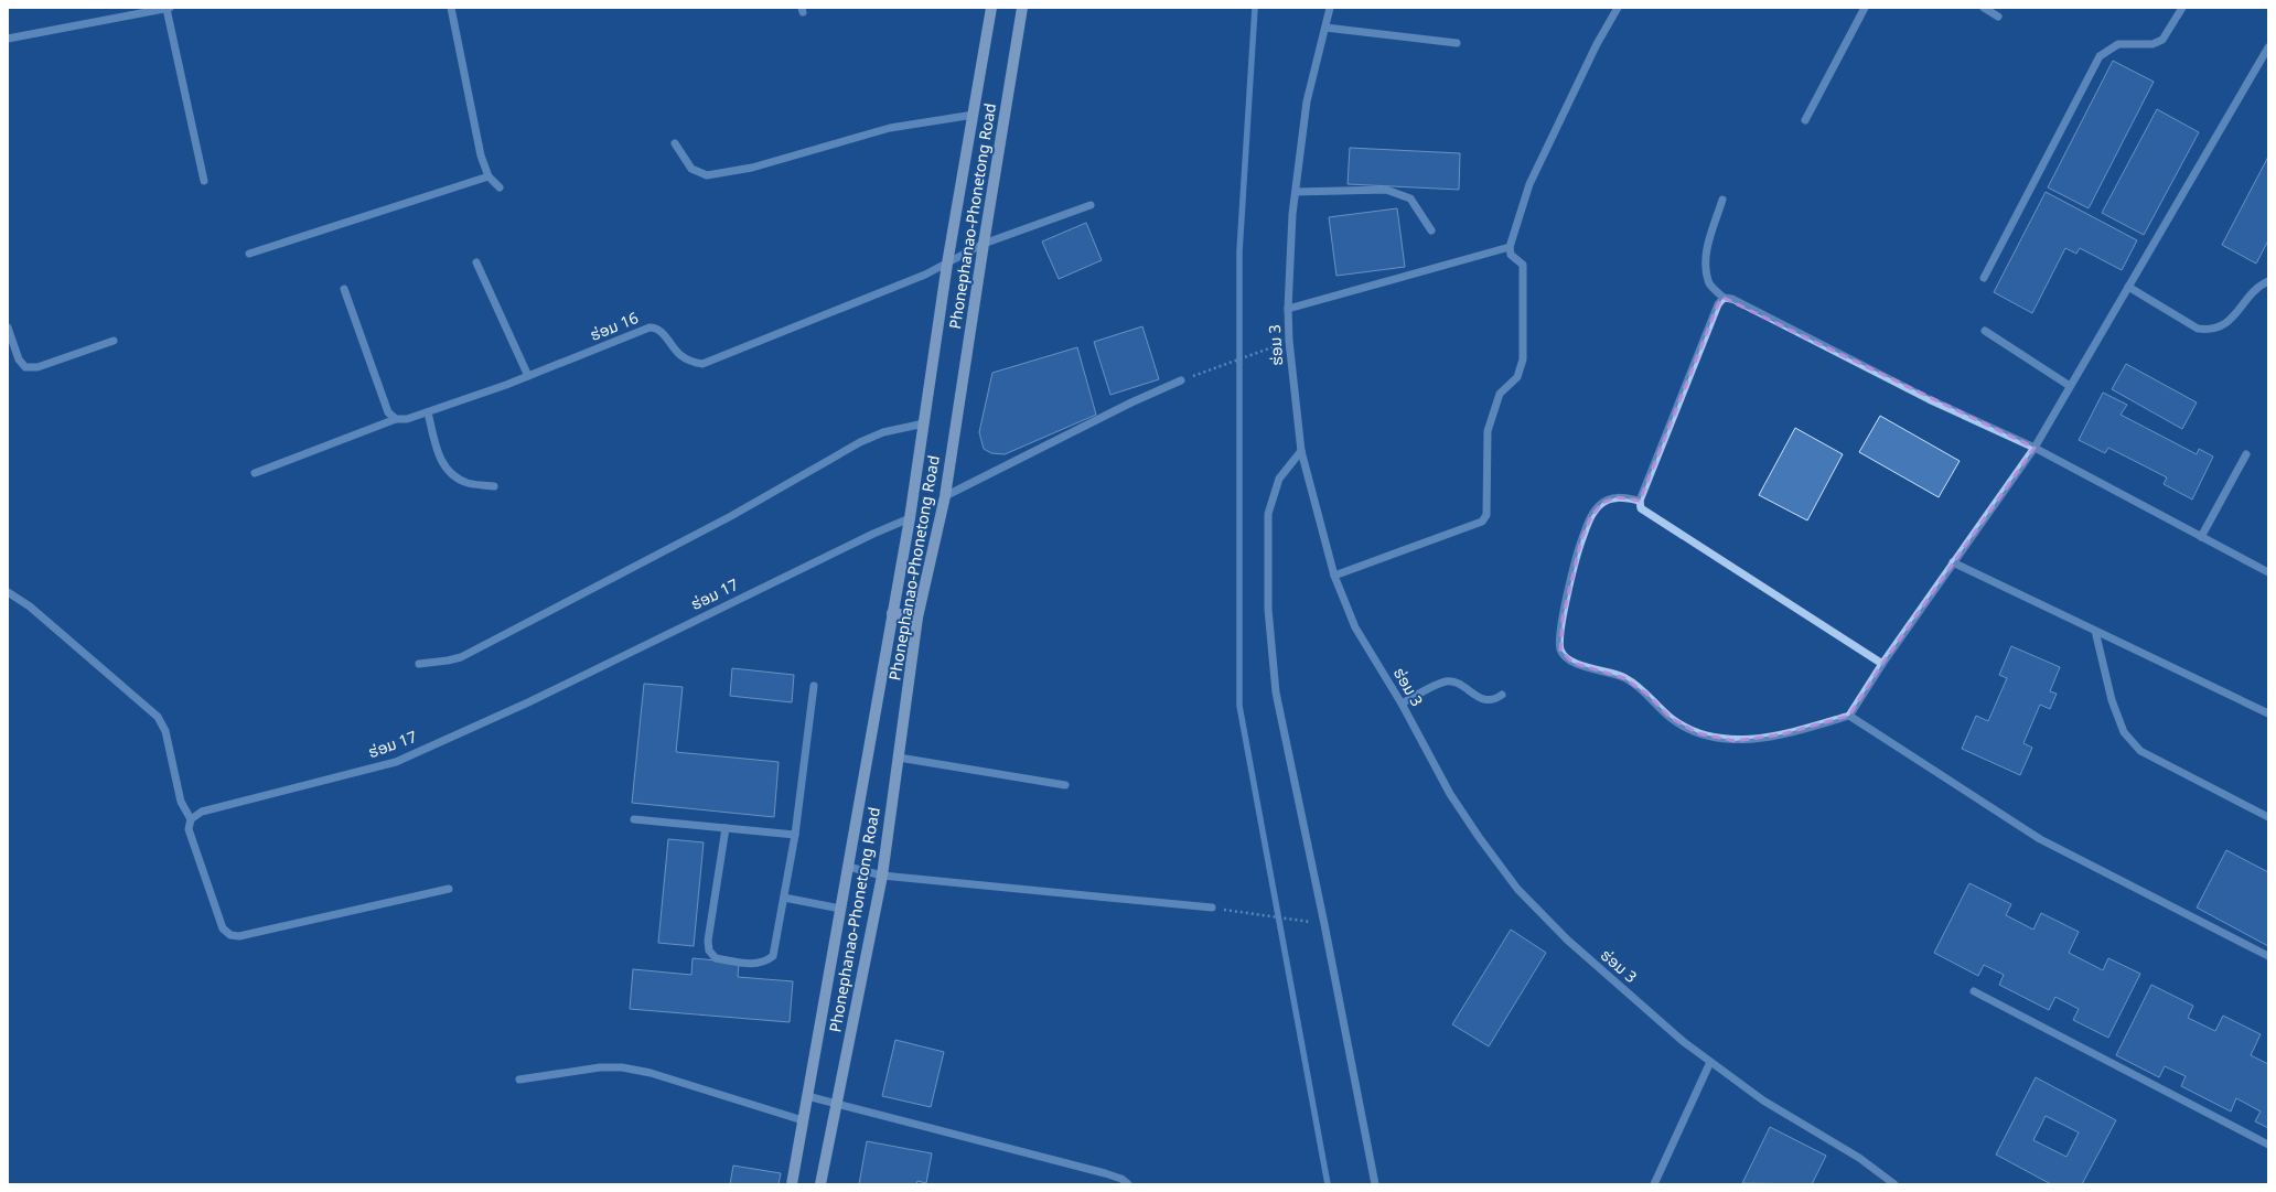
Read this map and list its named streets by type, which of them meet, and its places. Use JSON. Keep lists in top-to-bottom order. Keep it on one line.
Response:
{"streets":{"main road":["Phonephanao-Phonetong Road"],"street":["ຮ່ອມ 16","ຮ່ອມ 3","ຮ່ອມ 17"]},"crossings":[["Phonephanao-Phonetong Road","ຮ່ອມ 16"],["Phonephanao-Phonetong Road","ຮ່ອມ 17"]]}
